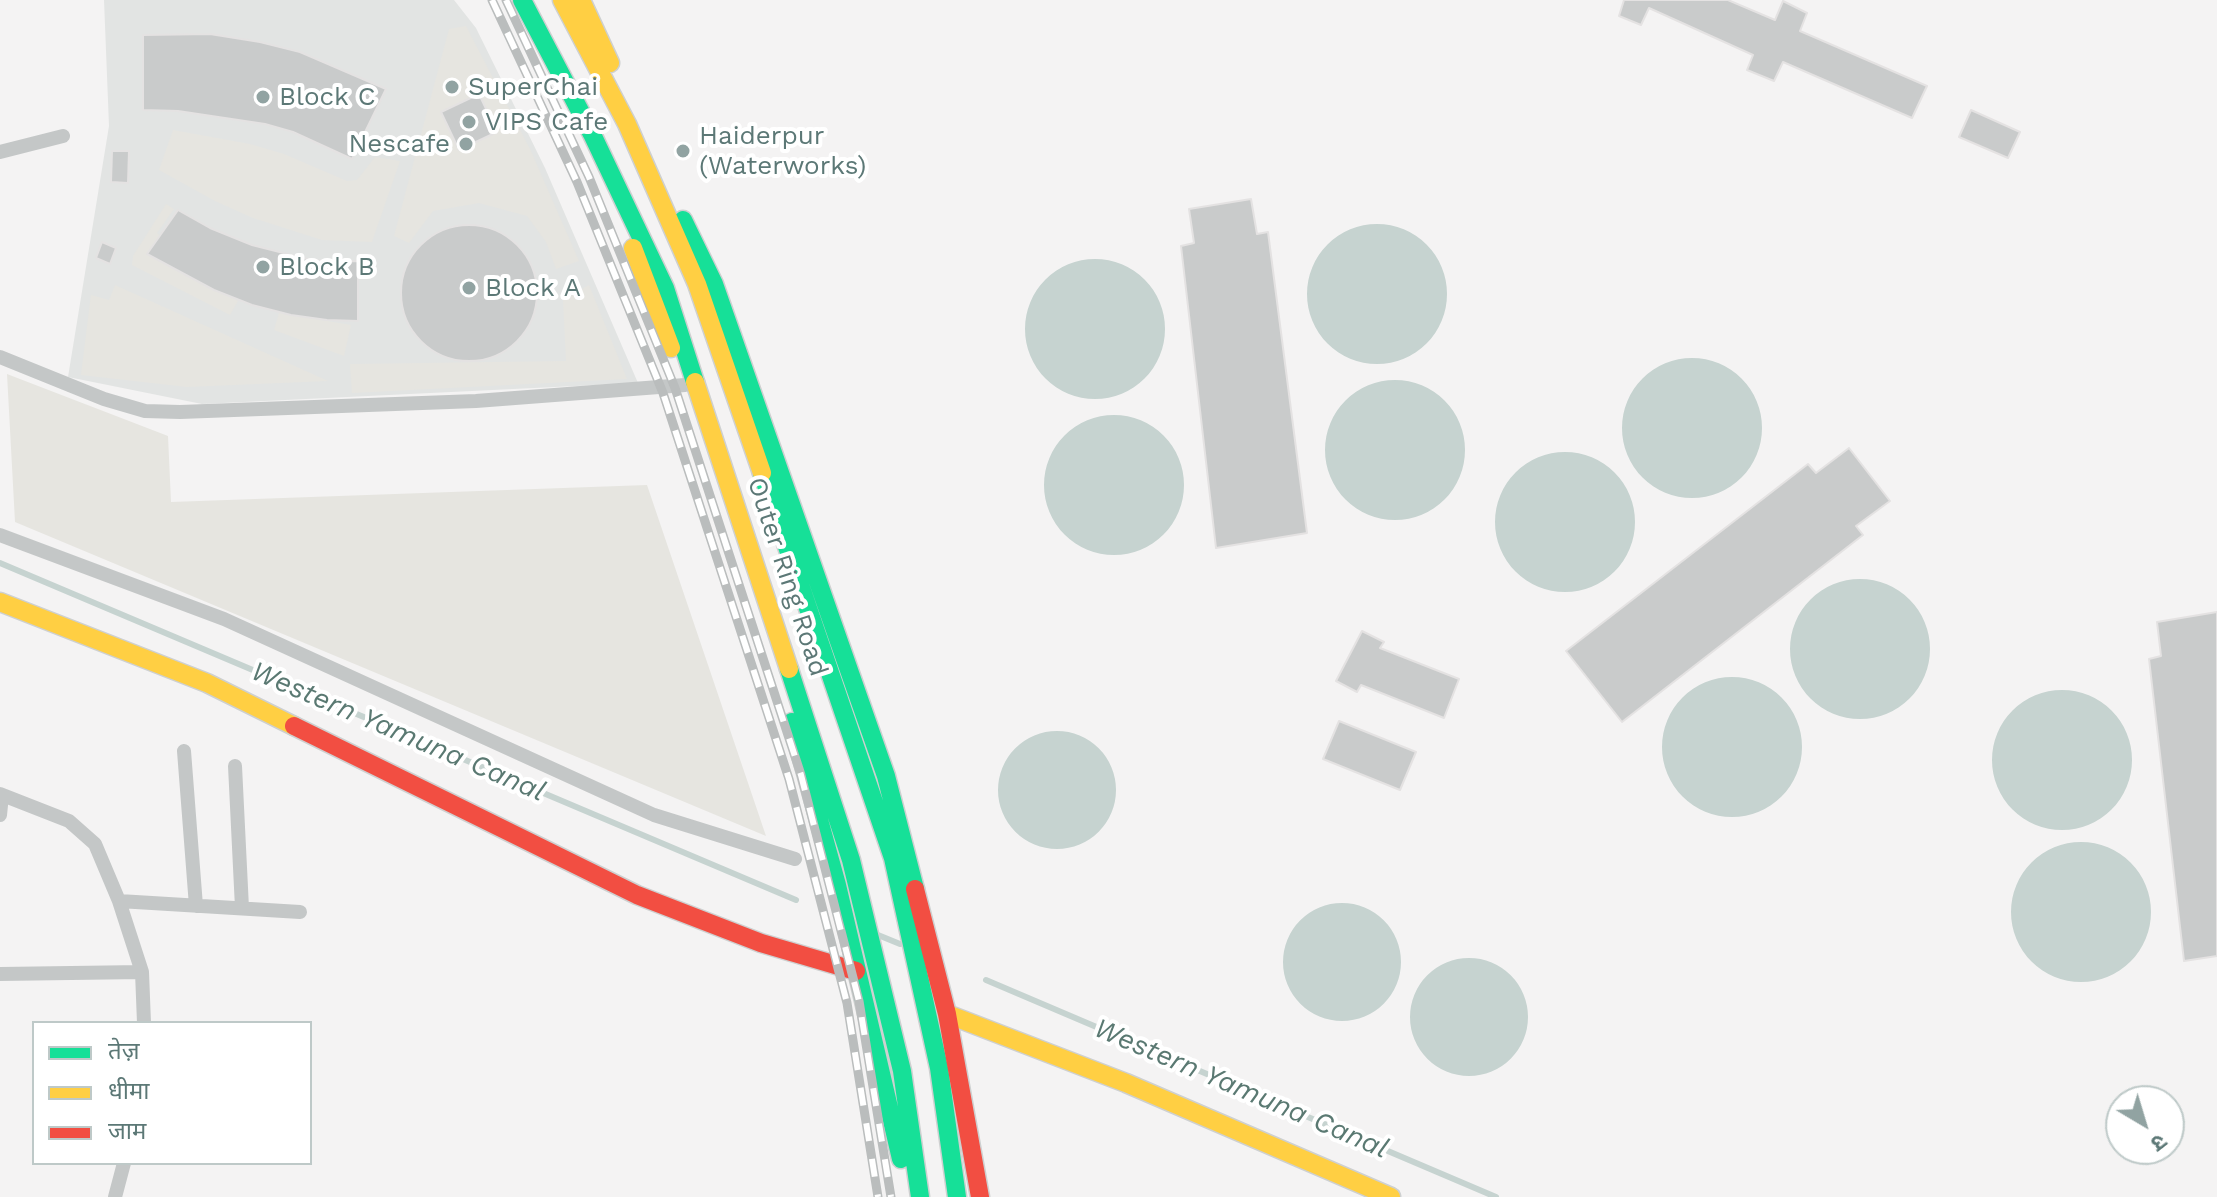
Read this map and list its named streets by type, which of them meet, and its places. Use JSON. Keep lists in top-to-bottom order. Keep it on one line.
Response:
{"streets":{"main road":["Outer Ring Road"]},"water":["Western Yamuna Canal"],"places":["SuperChai","Block C","VIPS Cafe","Nescafe","Haiderpur (Waterworks)","Block B","Block A"],"legend":["तेज़","धीमा","जाम"],"north":"bottom right"}
